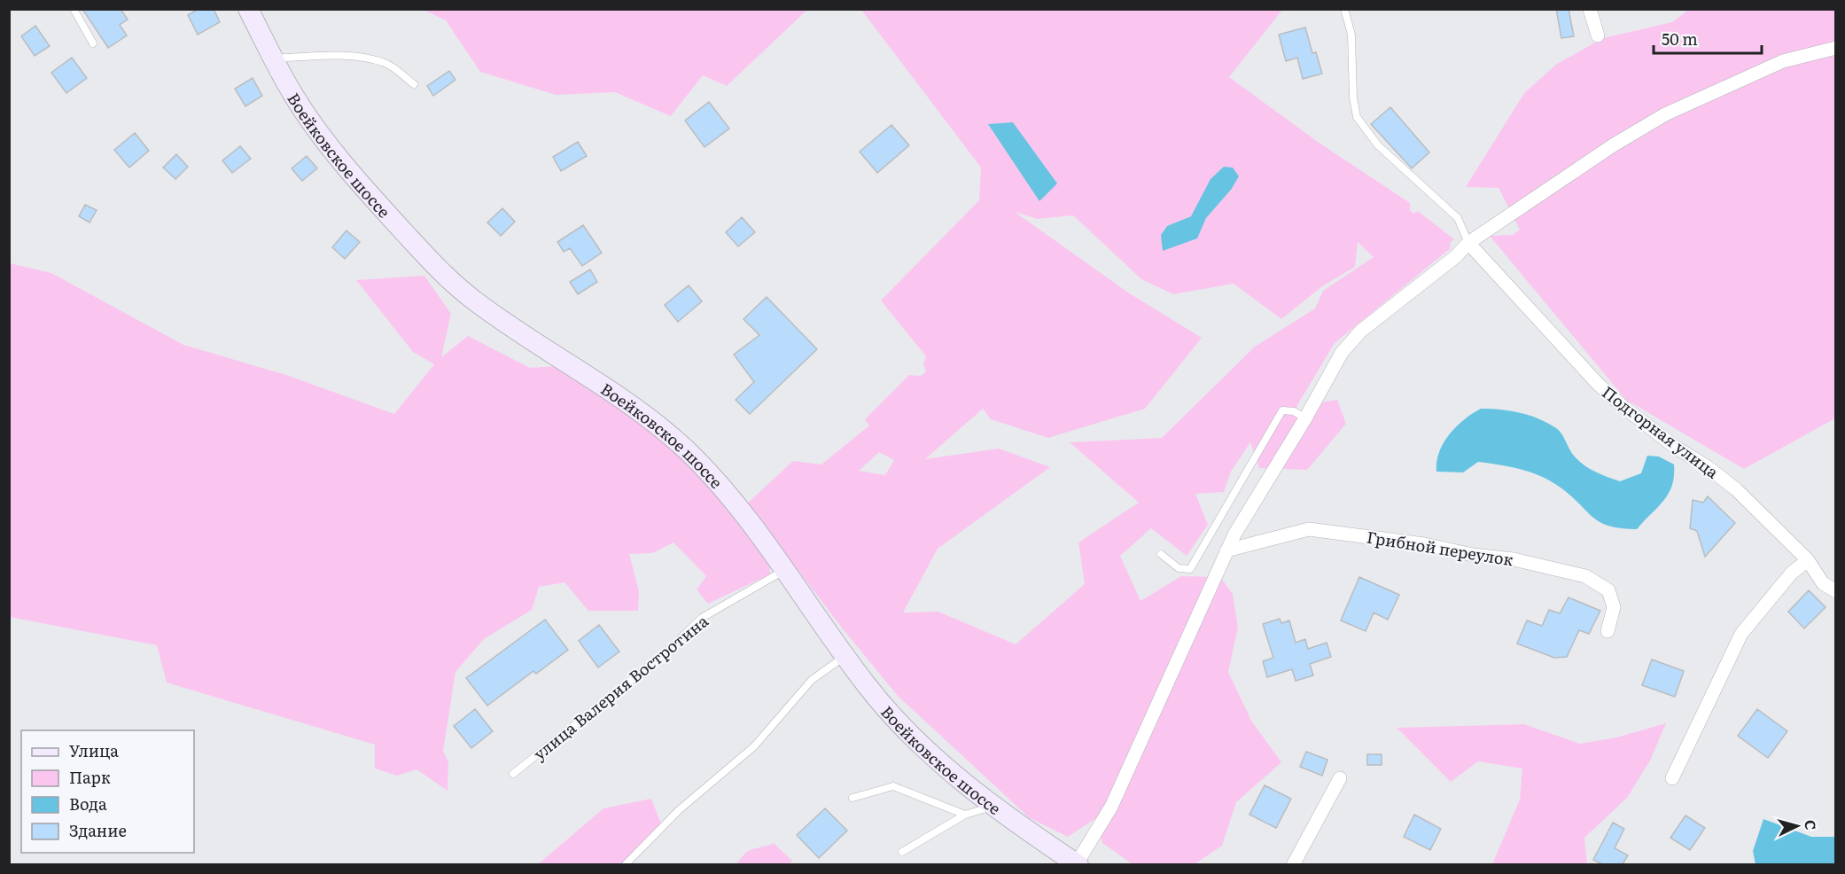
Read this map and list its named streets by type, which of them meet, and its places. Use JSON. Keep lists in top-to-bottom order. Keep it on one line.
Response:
{"streets":{"street":["Воейковское шоссе","Подгорная улица","Грибной переулок"],"lane":["улица Валерия Востротина"]},"crossings":[["Воейковское шоссе","улица Валерия Востротина"]],"legend":["Улица","Парк","Вода","Здание"],"scale_bar":"50 m","north":"right"}
